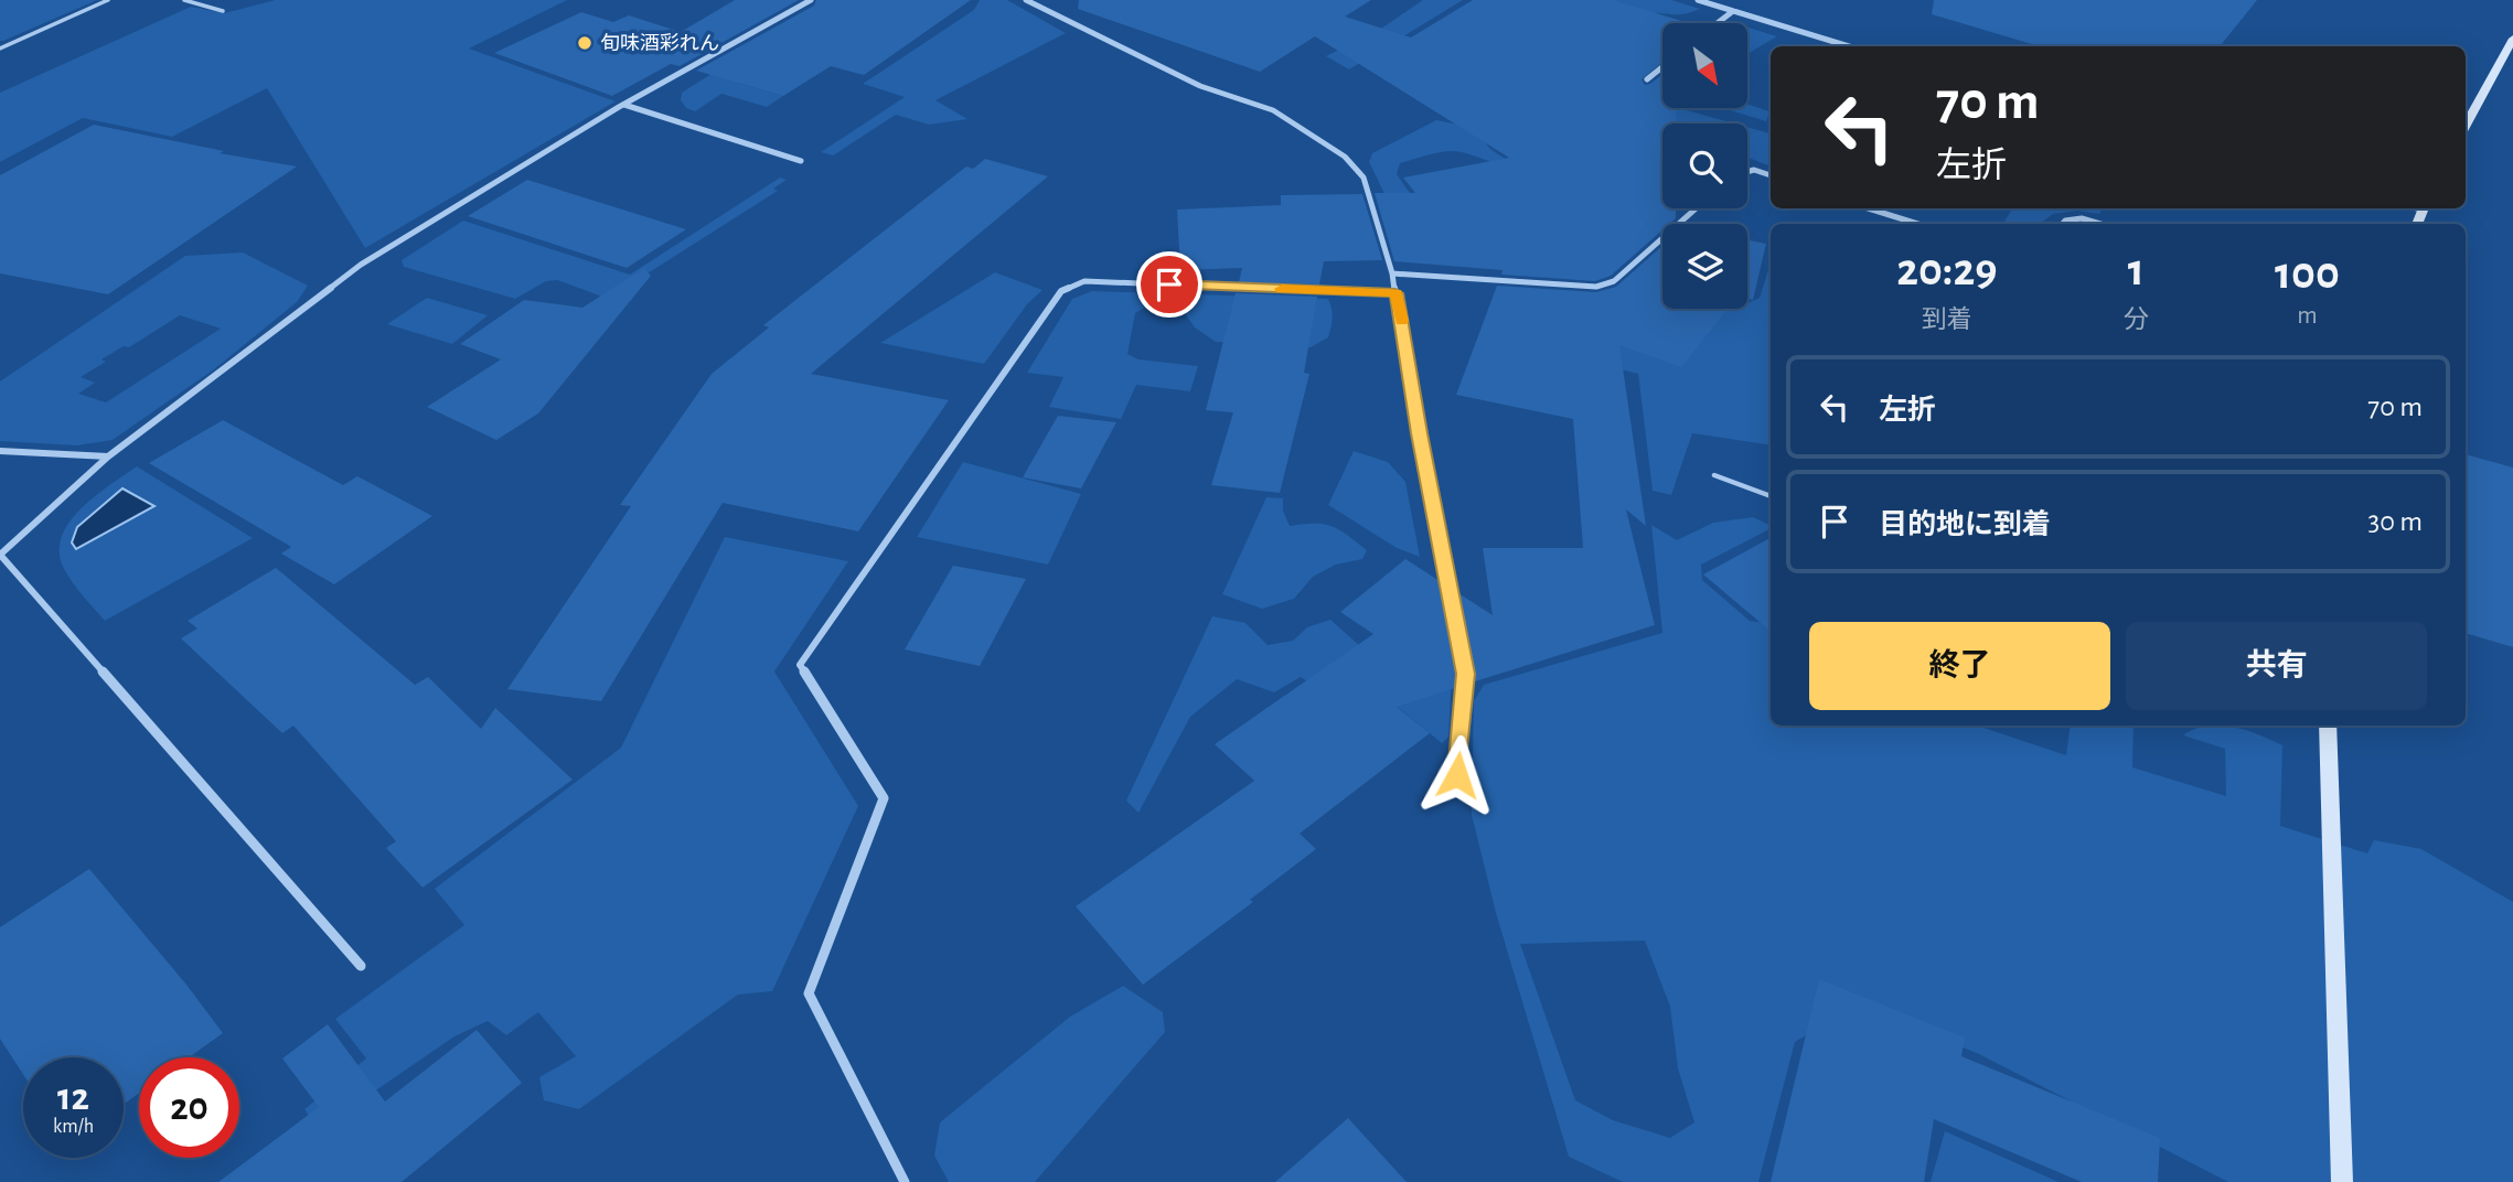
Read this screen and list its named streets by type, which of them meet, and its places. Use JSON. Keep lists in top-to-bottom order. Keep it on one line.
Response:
{"places":["旬味酒彩れん"],"north":"bottom right","page":{"turn":["70 m","左折"],"eta":["20:29","到着","1","分","100","m"],"list":[{"name":"左折","value":"70 m"},{"name":"目的地に到着","value":"30 m"}],"buttons":["終了","共有"],"speed":"12 km/h","limit":"20"}}
